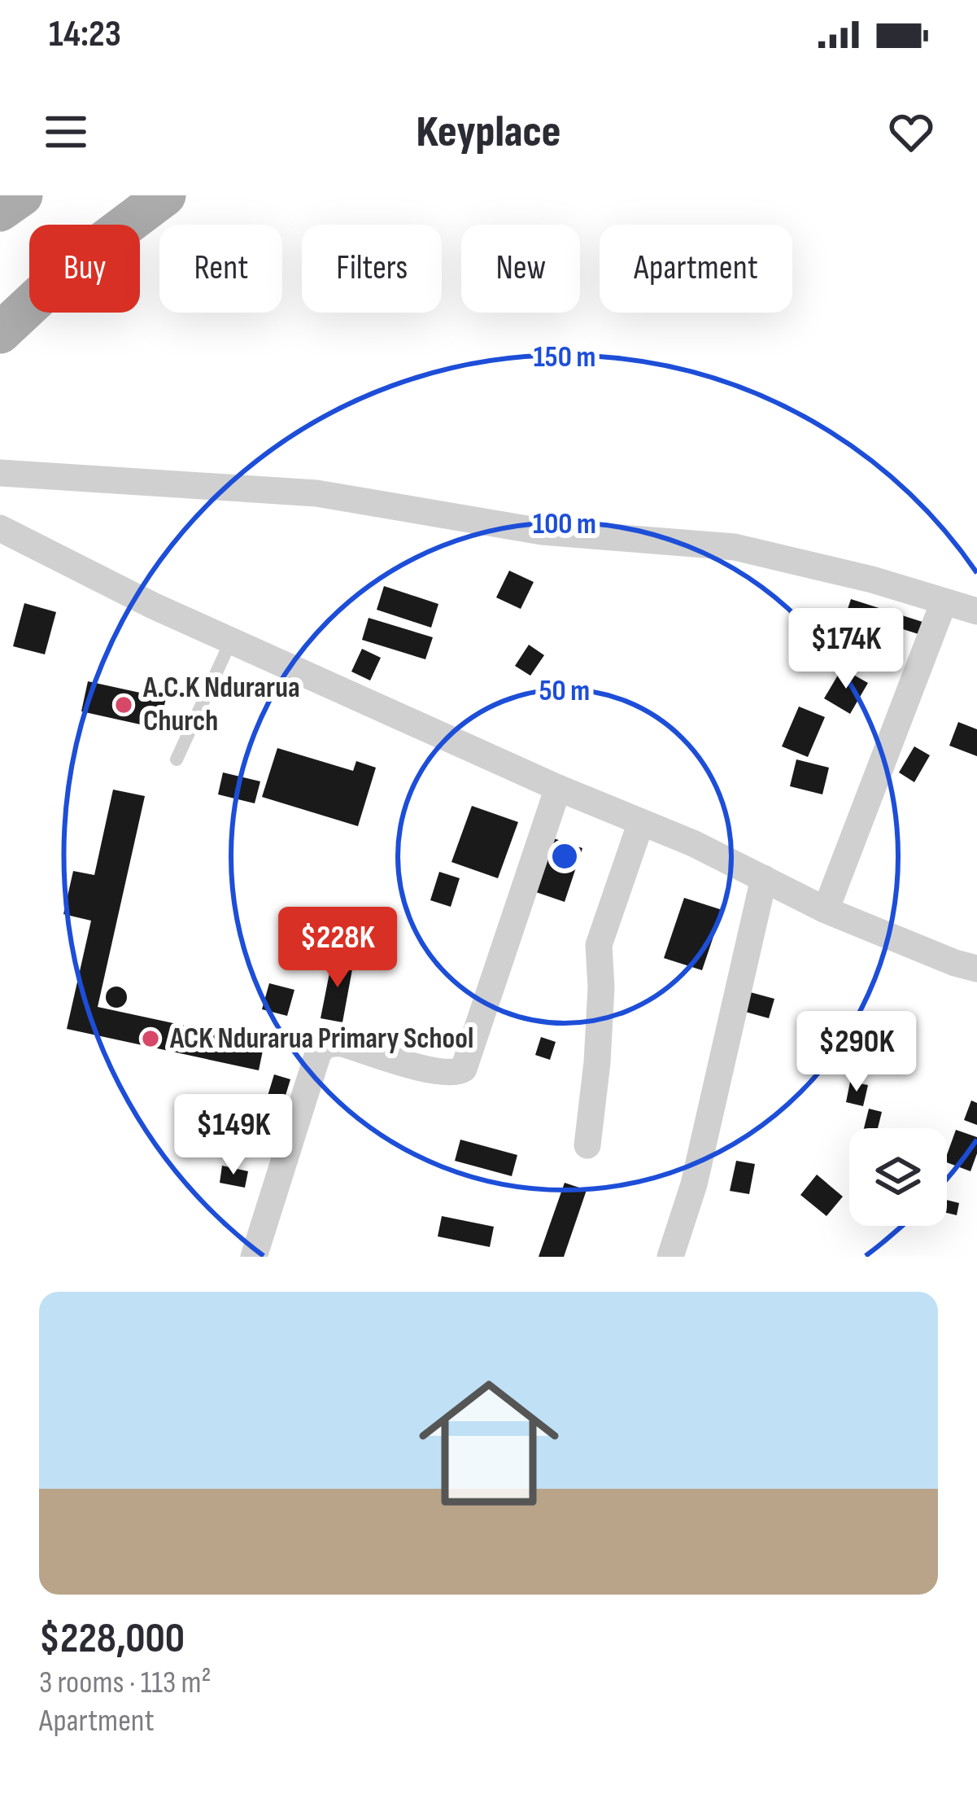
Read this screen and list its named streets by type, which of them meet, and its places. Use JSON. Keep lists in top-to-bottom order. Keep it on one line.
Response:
{"places":["A.C.K Ndurarua Church","ACK Ndurarua Primary School"],"page":{"status":"14:23","header":"Keyplace","chip":["Buy","Rent","Filters","New","Apartment"],"price":["$174K","$228K","$290K","$149K"],"list":[{"name":"$228,000","note":"3 rooms · 113 m² · Apartment"}]},"rings":["150 m","100 m","50 m"]}
